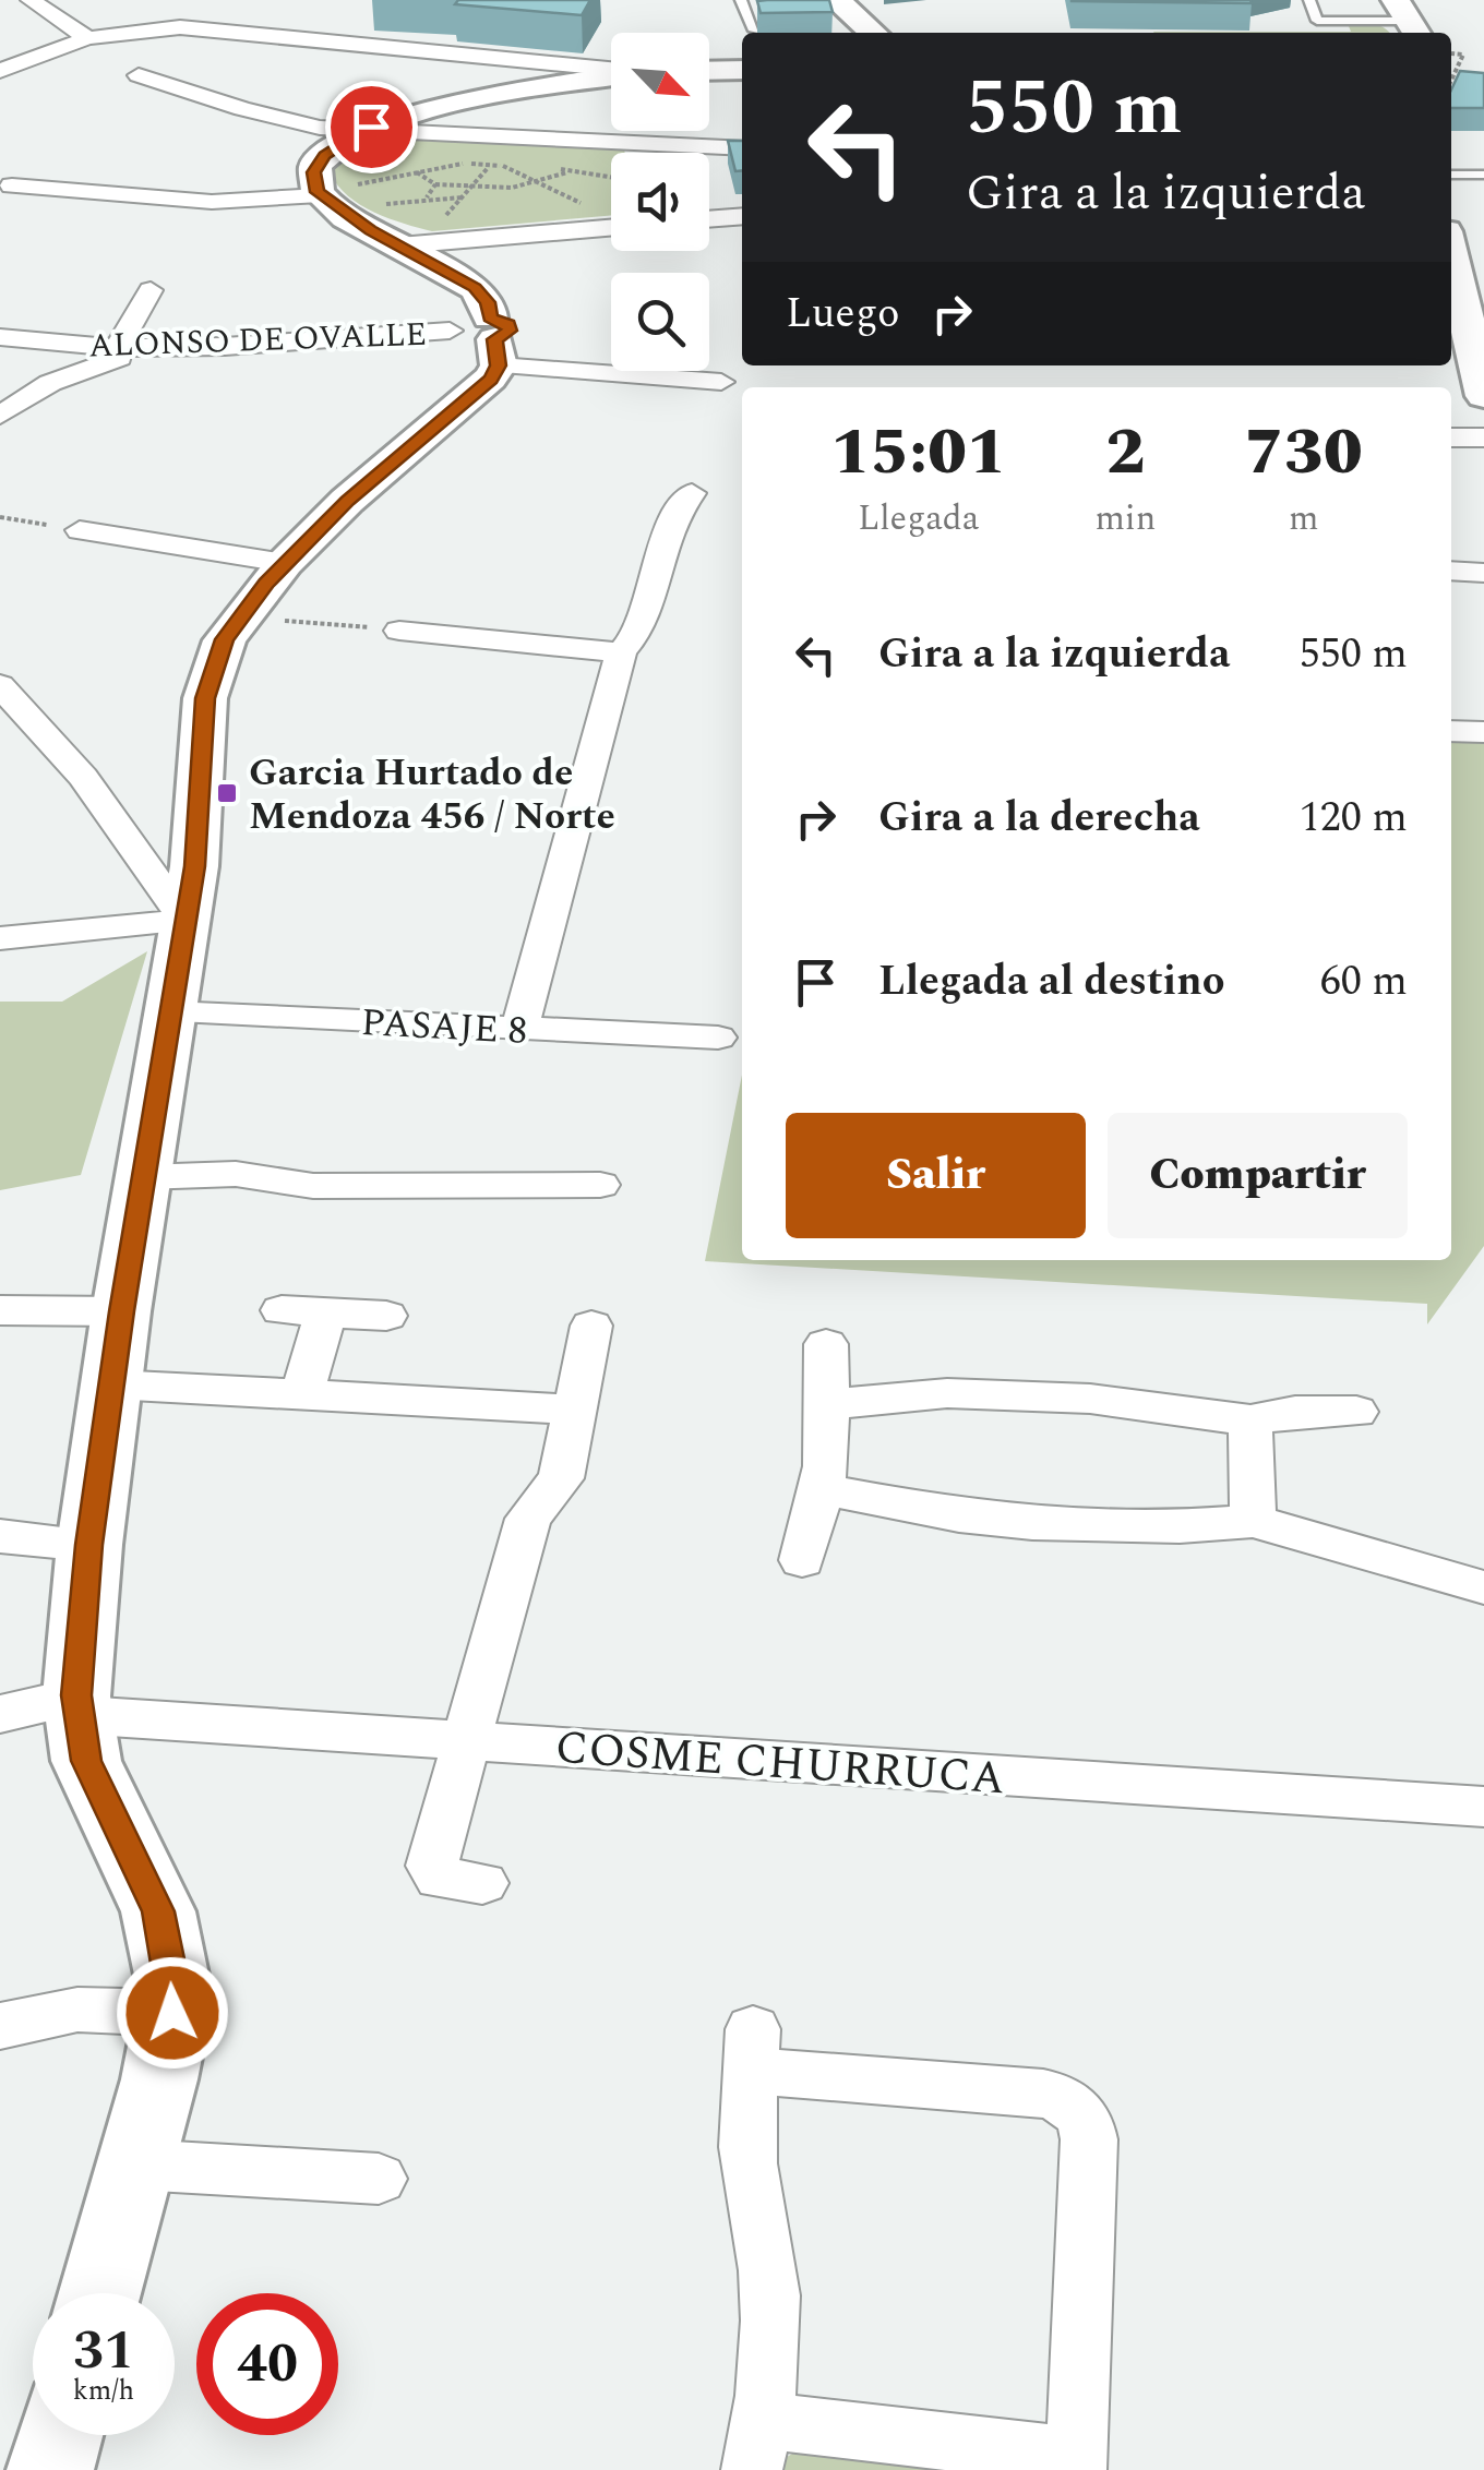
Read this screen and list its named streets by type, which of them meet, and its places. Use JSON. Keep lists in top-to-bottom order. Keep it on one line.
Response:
{"streets":{"street":["ALONSO DE OVALLE","PASAJE 8","COSME CHURRUCA"]},"places":{"transit":["Garcia Hurtado de Mendoza 456 / Norte"]},"north":"bottom right","page":{"turn":["550 m","Gira a la izquierda"],"then":"Luego","eta":["15:01","Llegada","2","min","730","m"],"list":[{"name":"Gira a la izquierda","value":"550 m"},{"name":"Gira a la derecha","value":"120 m"},{"name":"Llegada al destino","value":"60 m"}],"buttons":["Salir","Compartir"],"speed":"31 km/h","limit":"40"}}
